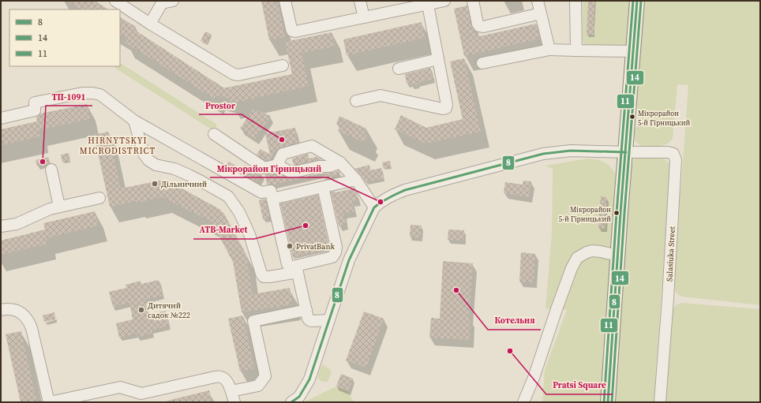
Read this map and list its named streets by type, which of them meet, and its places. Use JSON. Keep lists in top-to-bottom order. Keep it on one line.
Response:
{"streets":{"street":["Salasiuka Street"]},"districts":["HIRNYTSKYI MICRODISTRICT"],"places":["Мiкрорайон 5-й Гiрницький","Prostor","ТП-1091","Дільничний","Мiкрорайон Гiрницький","Мікрорайон 5-й Гірницький","ATB-Market","PrivatBank","Котельня","Дитячий садок №222","Pratsi Square"],"lines":["transit line 8","transit line 14","transit line 11"],"legend":["8","14","11"]}
